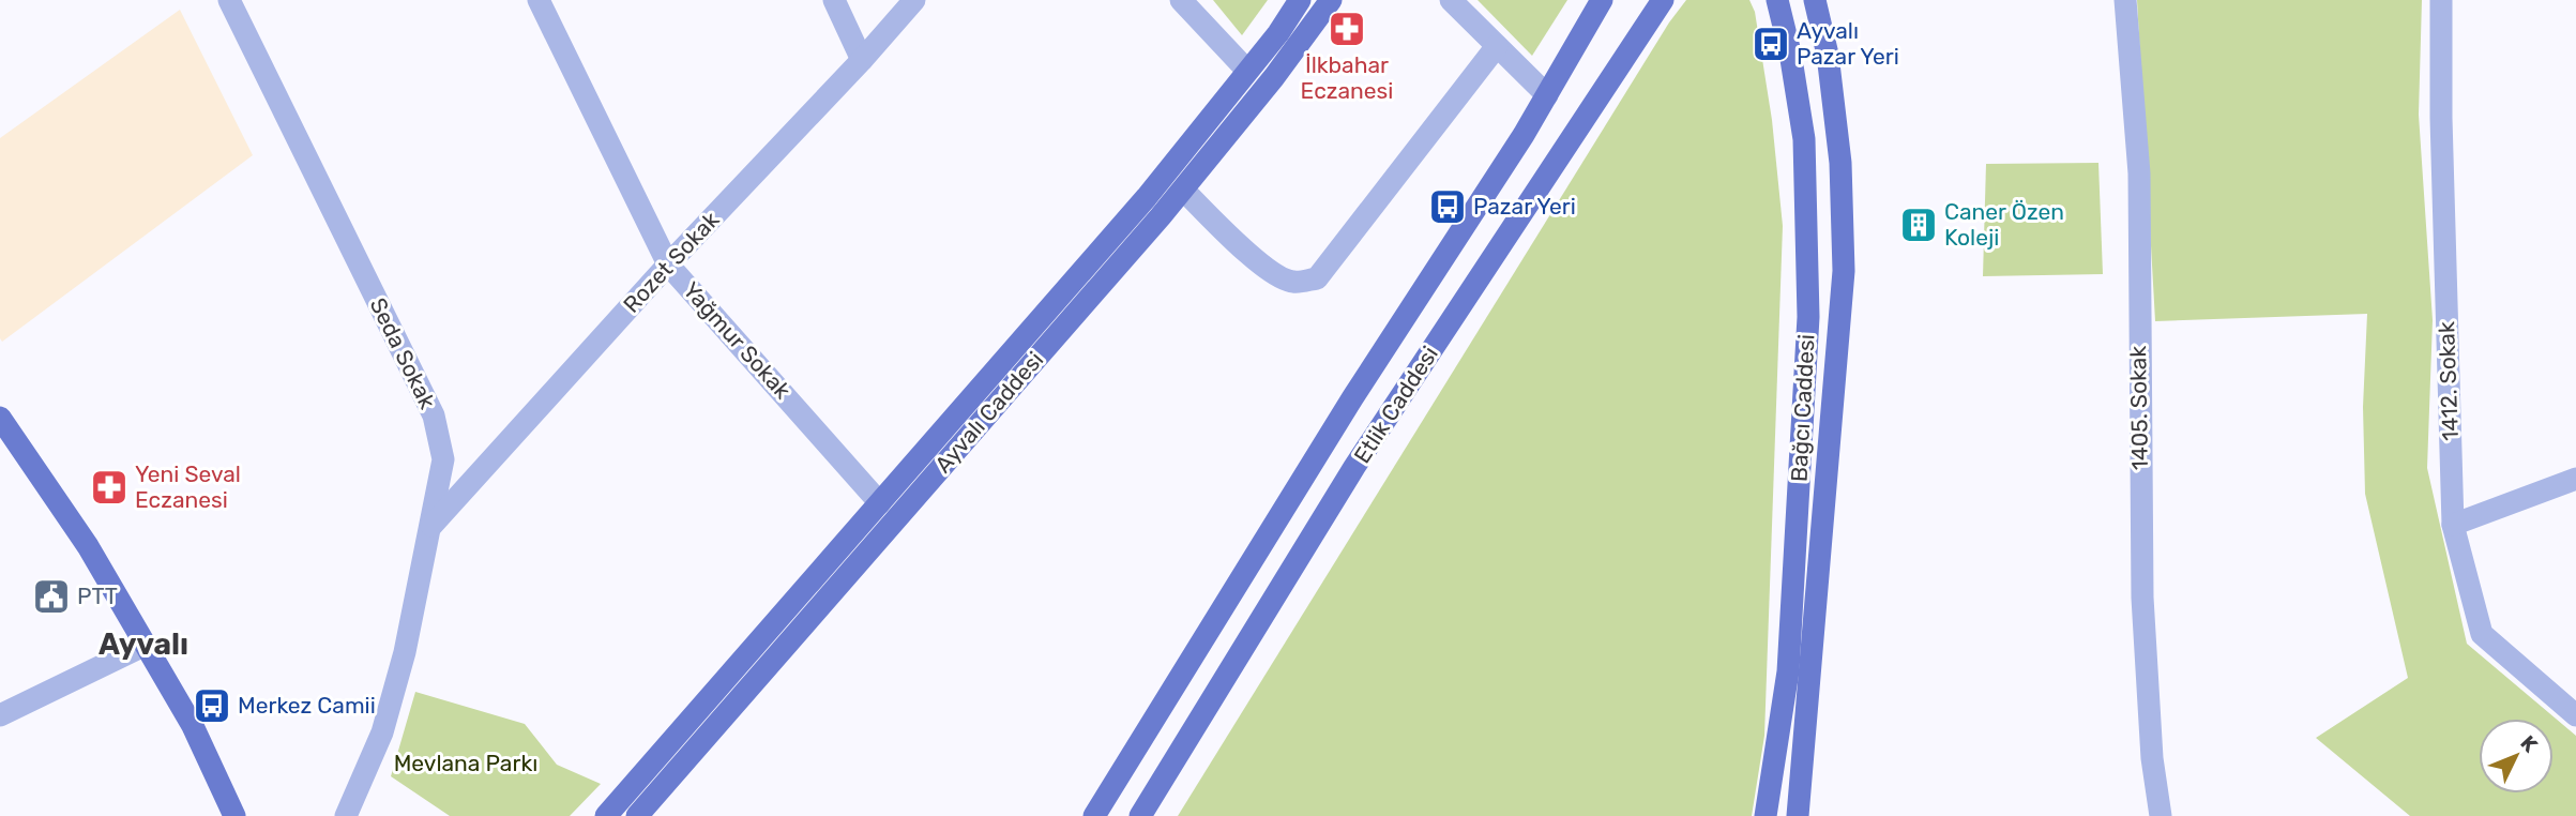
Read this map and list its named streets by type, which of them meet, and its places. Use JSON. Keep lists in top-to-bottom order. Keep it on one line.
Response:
{"streets":{"main road":["Etlik Caddesi","Bağcı Caddesi","Ayvalı Caddesi"],"street":["Rozet Sokak","Yağmur Sokak","Seda Sokak","1412. Sokak","1405. Sokak"]},"crossings":[["Rozet Sokak","Yağmur Sokak"],["Rozet Sokak","Seda Sokak"],["Yağmur Sokak","Ayvalı Caddesi"]],"districts":["Ayvalı"],"parks":["Mevlana Parkı"],"places":{"pharmacy":["İlkbahar Eczanesi","Yeni Seval Eczanesi"],"bus stop":["Ayvalı Pazar Yeri","Pazar Yeri","Merkez Camii"],"building":["Caner Özen Koleji"],"public building":["PTT"]},"north":"top right"}
